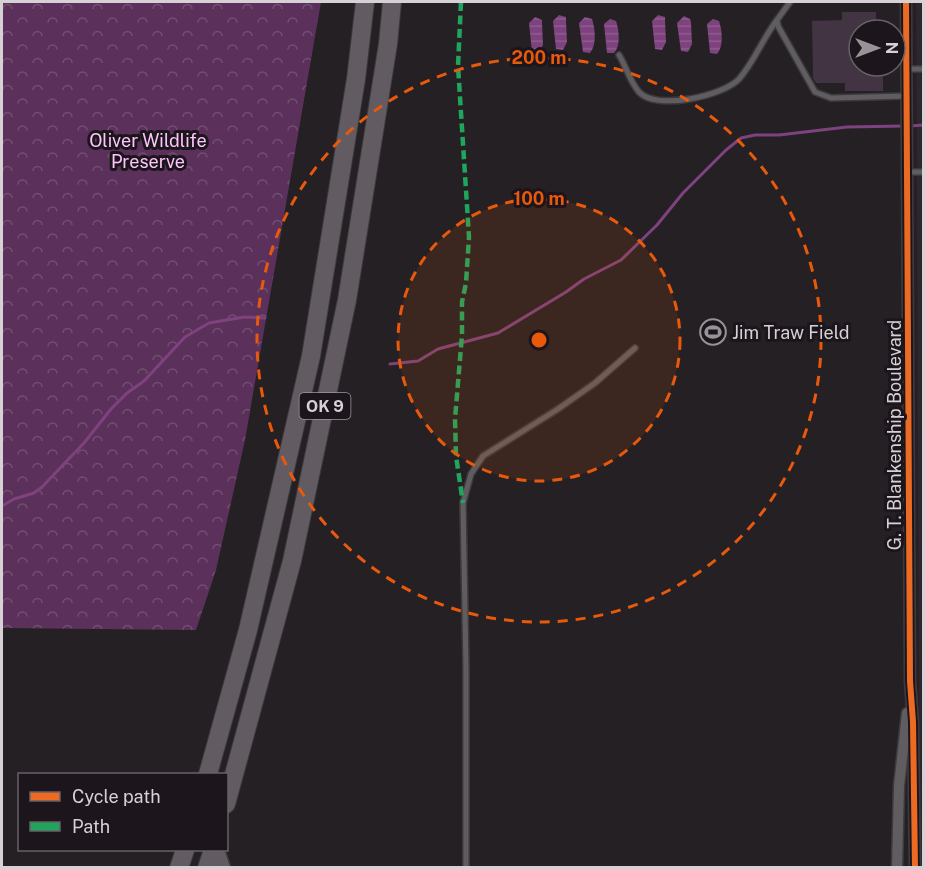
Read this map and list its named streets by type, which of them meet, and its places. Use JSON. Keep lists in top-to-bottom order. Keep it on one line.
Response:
{"streets":{"highway":["OK 9"],"street":["G. T. Blankenship Boulevard"]},"parks":["Oliver Wildlife Preserve"],"places":{"sports":["Jim Traw Field"]},"legend":["Cycle path","Path"],"north":"right","rings":["200 m","100 m"]}
